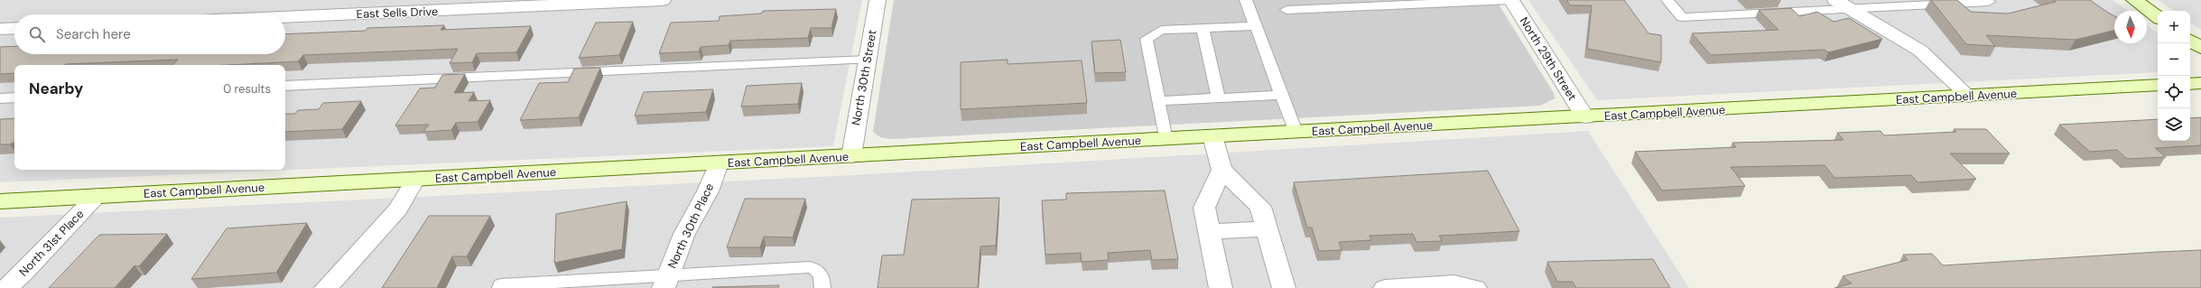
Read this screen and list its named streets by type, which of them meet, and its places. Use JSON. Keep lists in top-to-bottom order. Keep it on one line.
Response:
{"streets":{"street":["East Sells Drive","North 29th Street","North 30th Street","East Campbell Avenue","North 30th Place","North 31st Place"]},"crossings":[["North 29th Street","East Campbell Avenue"],["North 30th Street","East Campbell Avenue"],["East Campbell Avenue","North 30th Place"],["East Campbell Avenue","North 31st Place"]],"north":"bottom","page":{"map_buttons":["+","−"],"search":"Search here","heading":["Nearby","0 results"]}}
